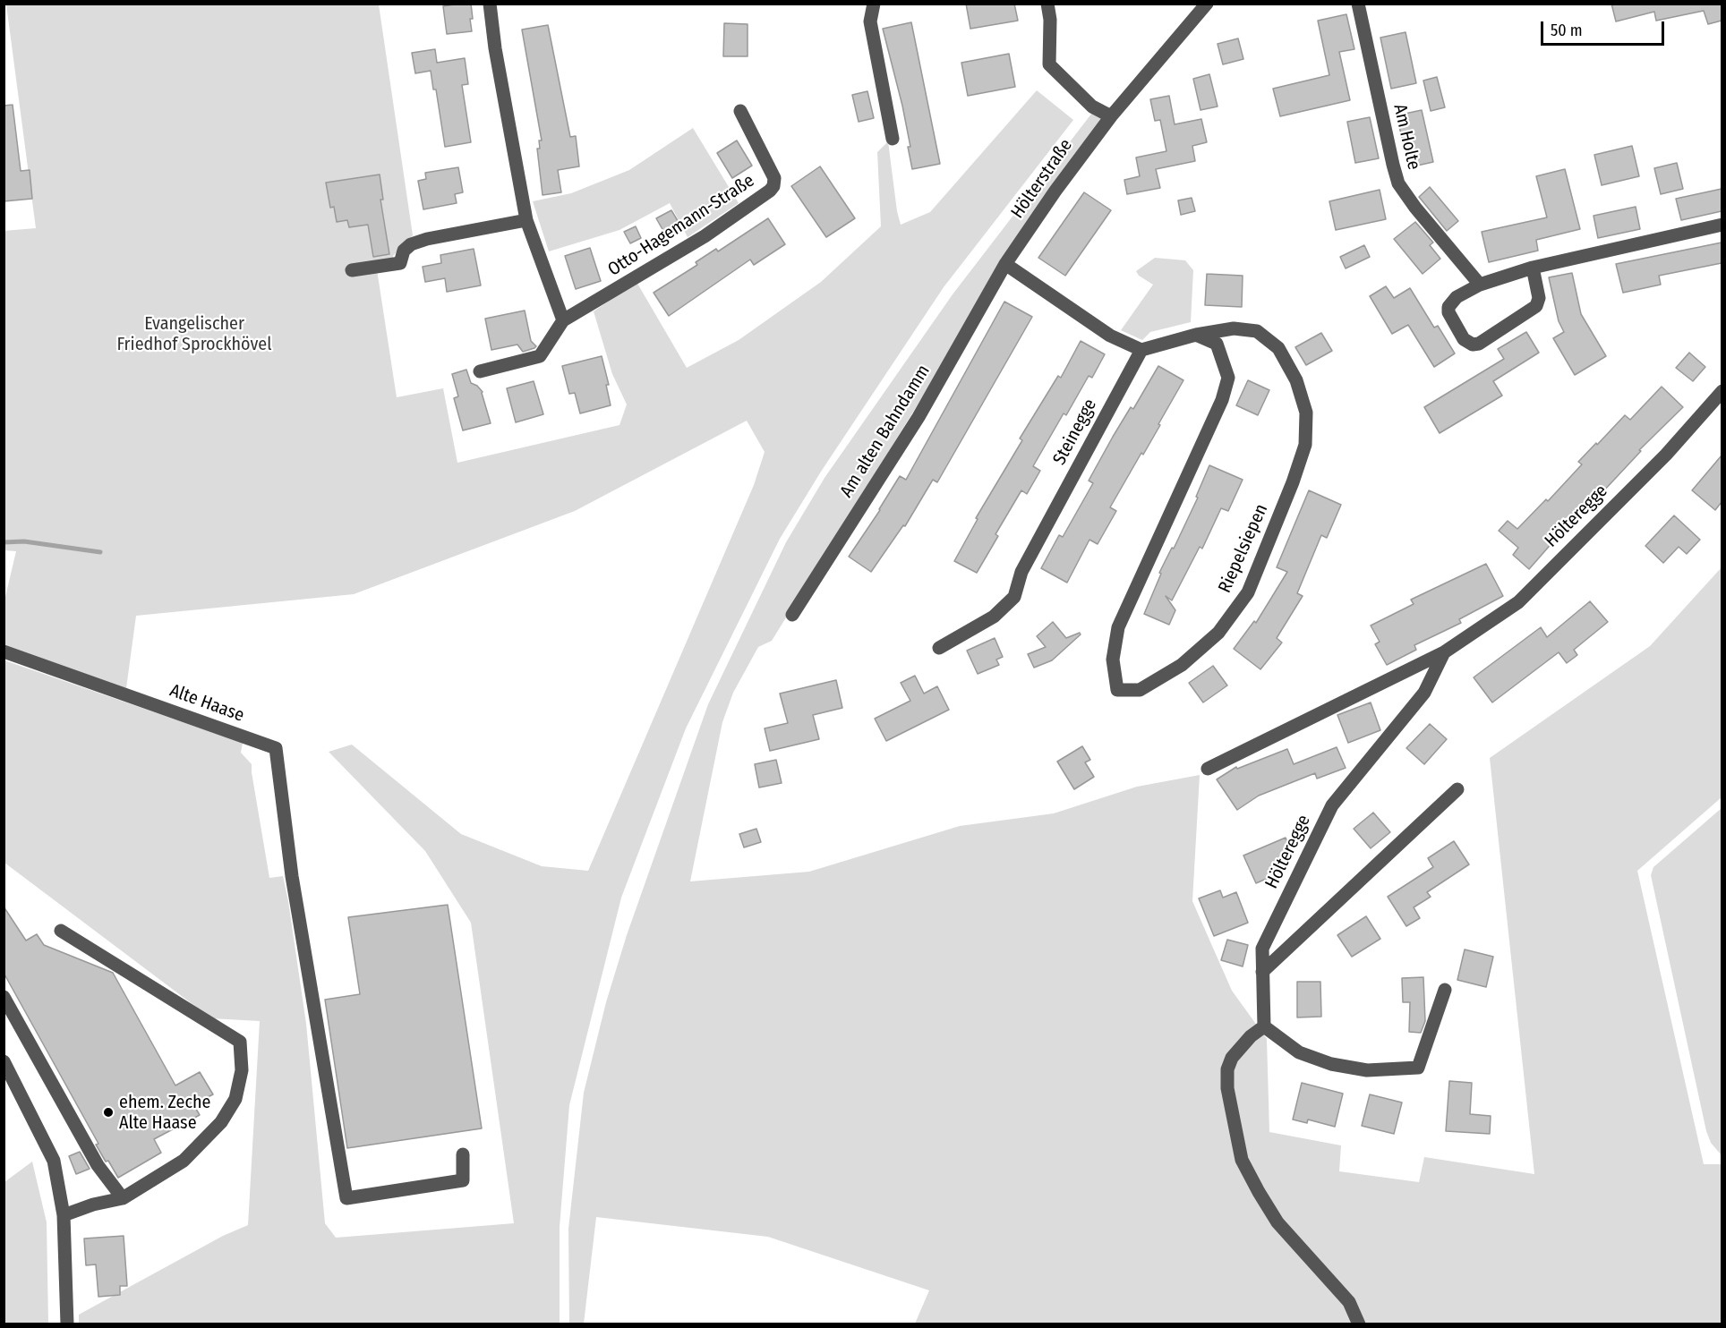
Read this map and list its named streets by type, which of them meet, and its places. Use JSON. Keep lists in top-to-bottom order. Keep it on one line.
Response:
{"streets":{"street":["Am Holte","Hölterstraße","Otto-Hagemann-Straße","Am alten Bahndamm","Steinegge","Hölteregge","Riepelsiepen","Alte Haase"]},"crossings":[["Hölterstraße","Am alten Bahndamm"],["Steinegge","Riepelsiepen"]],"parks":["Evangelischer Friedhof Sprockhövel"],"places":["ehem. Zeche Alte Haase"],"scale_bar":"50 m"}
